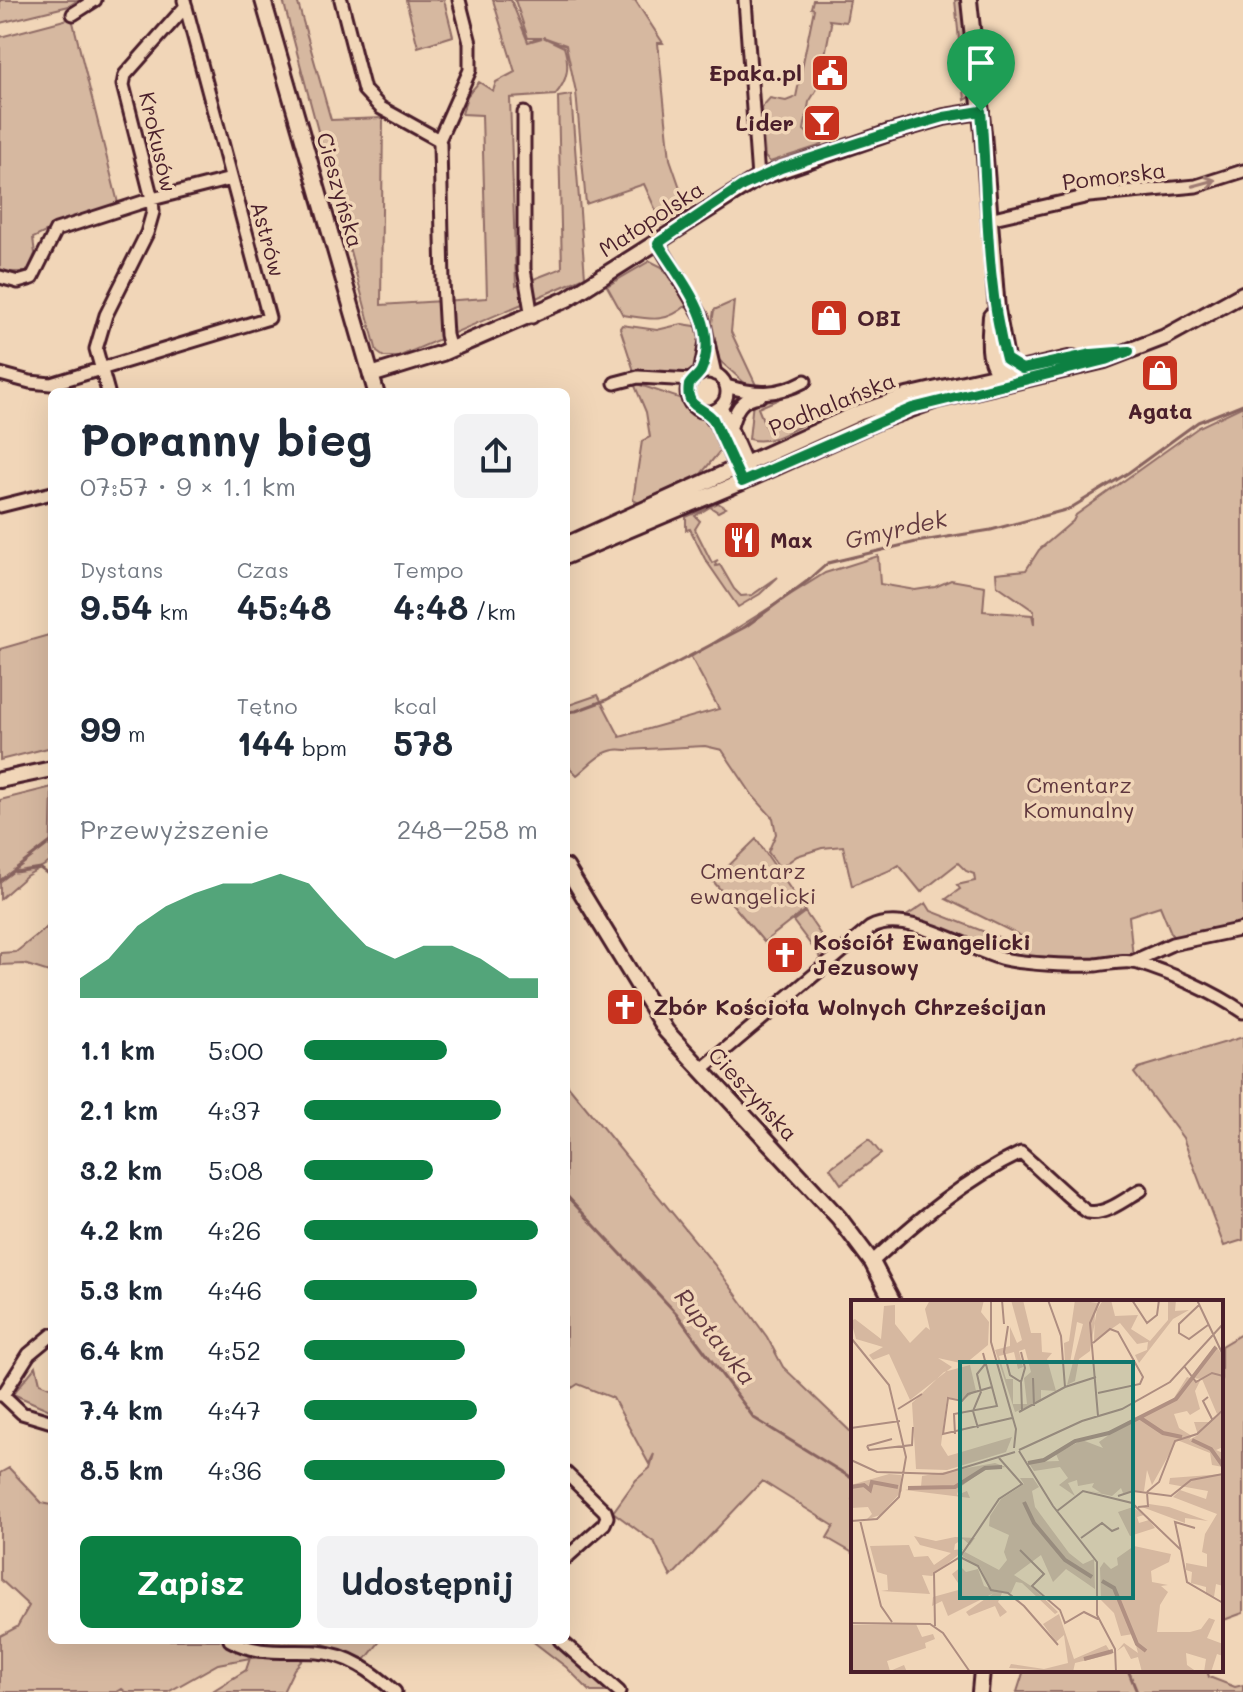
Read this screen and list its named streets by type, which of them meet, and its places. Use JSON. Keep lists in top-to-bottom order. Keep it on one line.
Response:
{"streets":{"street":["Krokusów","Pomorska","Cieszyńska","Małopolska","Astrów","Podhalańska"]},"crossings":[["Krokusów","Astrów"],["Cieszyńska","Małopolska"]],"one_way":["Pomorska"],"water":["Gmyrdek","Ruptawka"],"parks":["Cmentarz Komunalny","Cmentarz ewangelicki"],"places":{"public building":["Epaka.pl"],"bar":["Lider"],"shop":["OBI","Agata"],"restaurant":["Max"],"church":["Kościół Ewangelicki Jezusowy","Zbór Kościoła Wolnych Chrześcijan"]},"page":{"heading":["Poranny bieg","07:57 · 9 × 1.1 km"],"stats":[["Dystans","9.54 km"],["Czas","45:48"],["Tempo","4:48 /km"],["99 m"],["Tętno","144 bpm"],["kcal","578"]],"chart":["Przewyższenie","248–258 m"],"list":[{"name":"1.1 km","note":"5:00"},{"name":"2.1 km","note":"4:37"},{"name":"3.2 km","note":"5:08"},{"name":"4.2 km","note":"4:26"},{"name":"5.3 km","note":"4:46"},{"name":"6.4 km","note":"4:52"},{"name":"7.4 km","note":"4:47"},{"name":"8.5 km","note":"4:36"}],"buttons":["Zapisz","Udostępnij"]}}
